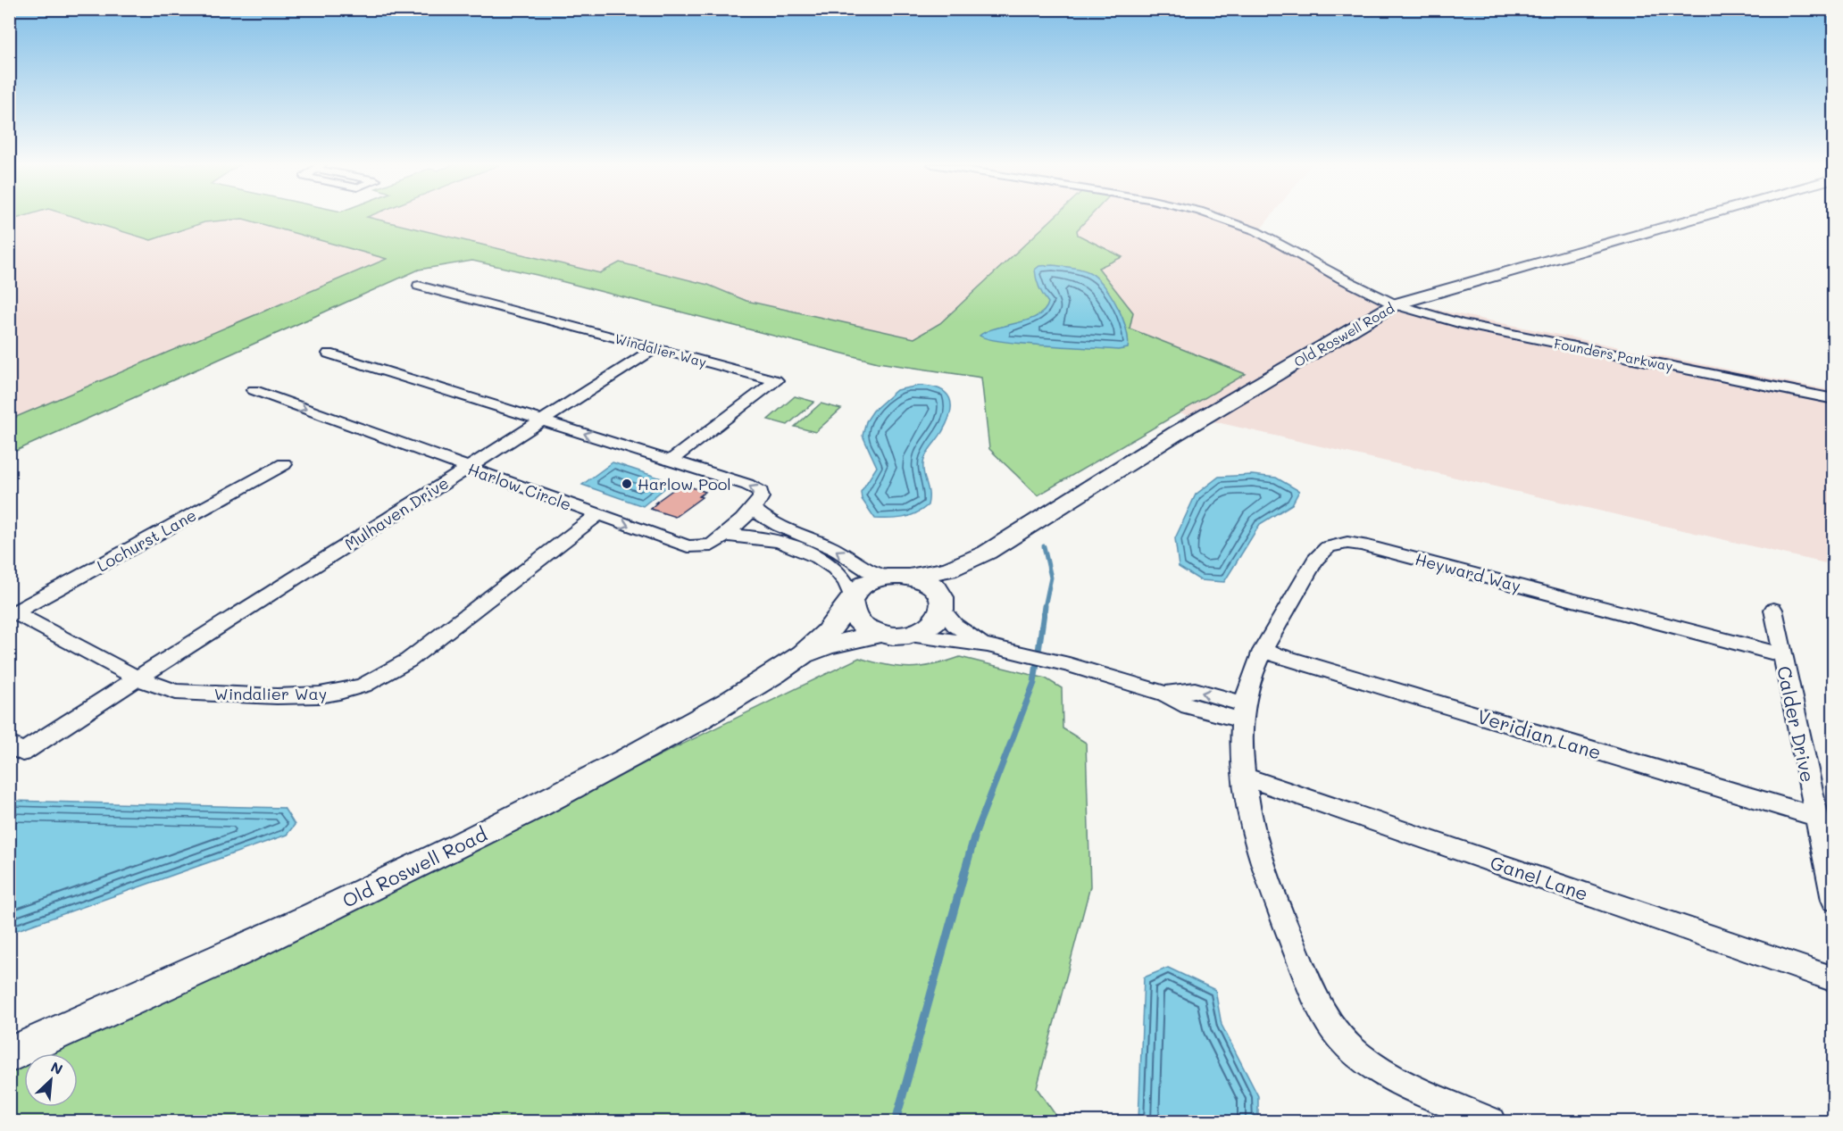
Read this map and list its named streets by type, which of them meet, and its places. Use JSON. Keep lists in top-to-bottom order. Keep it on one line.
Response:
{"streets":{"street":["Old Roswell Road","Windalier Way","Founders Parkway","Harlow Circle","Mulhaven Drive","Lochurst Lane","Heyward Way","Calder Drive","Veridian Lane","Ganel Lane"]},"crossings":[["Old Roswell Road","Founders Parkway"],["Old Roswell Road","Harlow Circle"],["Windalier Way","Harlow Circle"],["Windalier Way","Mulhaven Drive"],["Windalier Way","Lochurst Lane"],["Harlow Circle","Mulhaven Drive"],["Heyward Way","Calder Drive"],["Heyward Way","Veridian Lane"],["Heyward Way","Ganel Lane"],["Calder Drive","Veridian Lane"]],"places":["Harlow Pool"],"north":"top right"}
